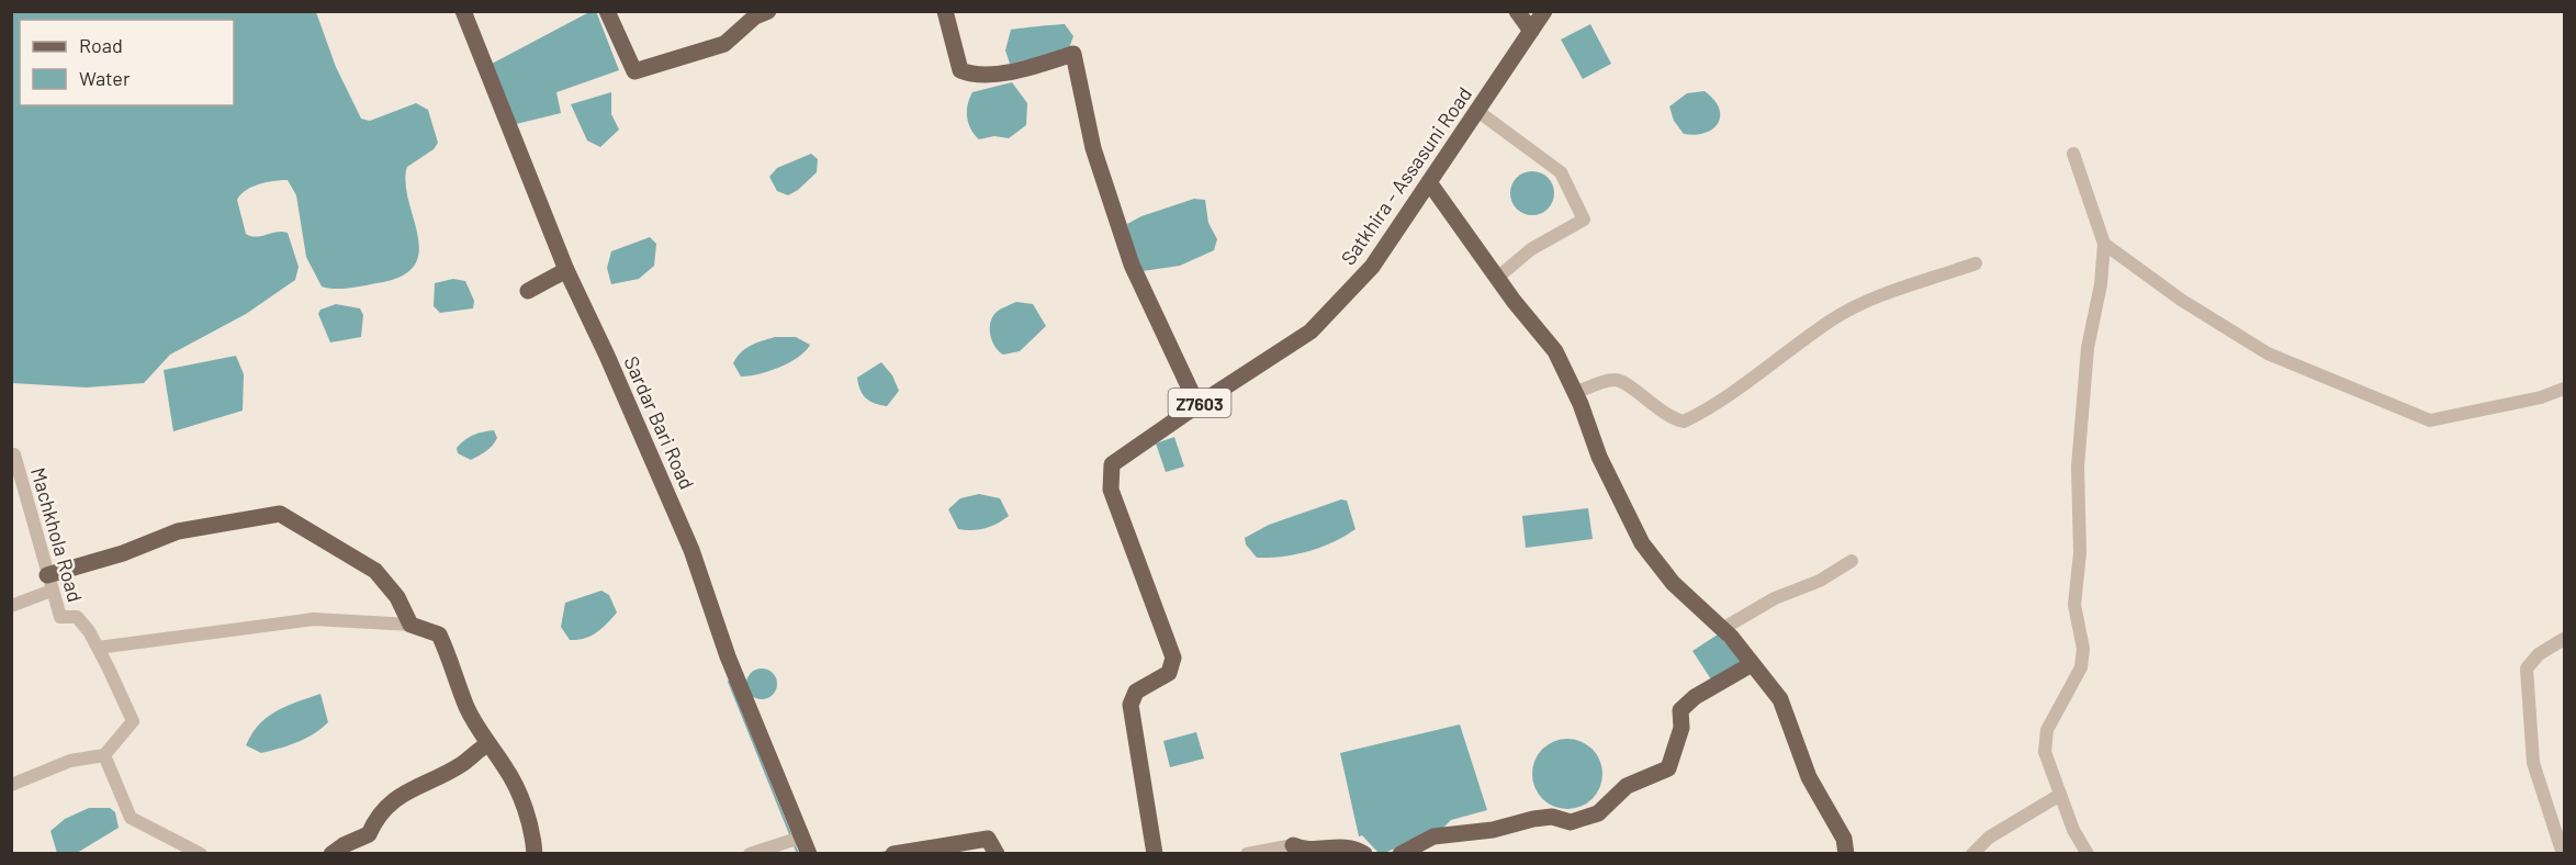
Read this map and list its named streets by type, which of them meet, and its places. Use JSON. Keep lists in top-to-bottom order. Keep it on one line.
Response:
{"streets":{"main road":["Satkhira - Assasuni Road","Z7603","Sardar Bari Road"],"street":["Machkhola Road"]},"legend":["Road","Water"]}
